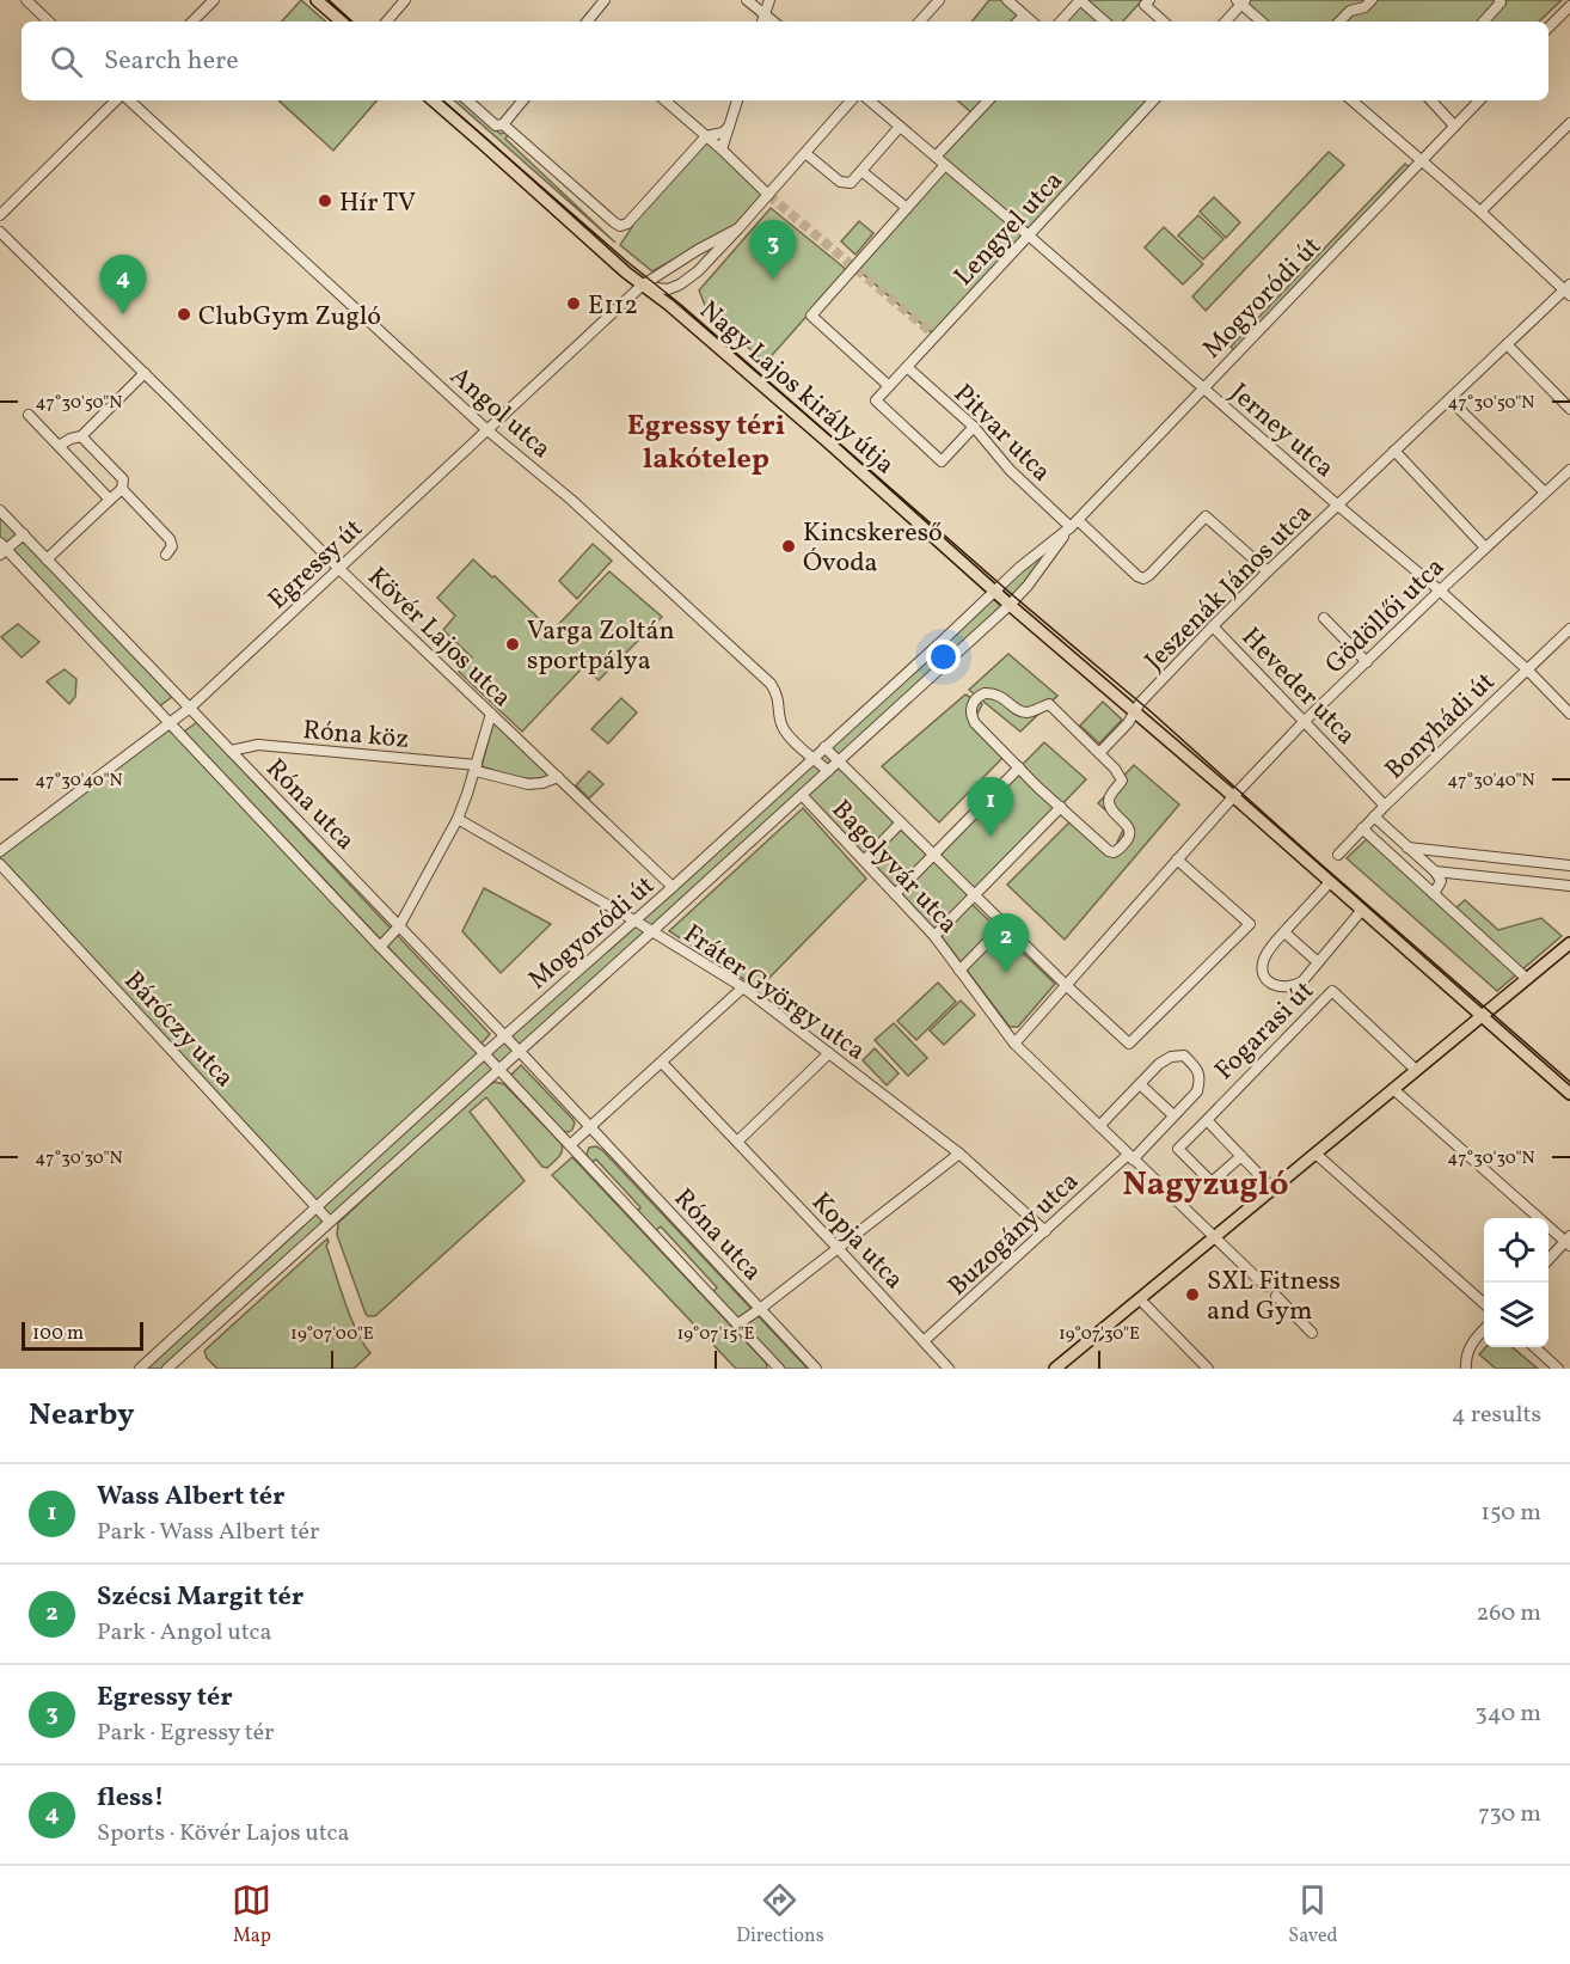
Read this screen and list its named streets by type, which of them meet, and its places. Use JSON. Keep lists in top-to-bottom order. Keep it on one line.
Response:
{"streets":{"main road":["Nagy Lajos király útja"],"street":["Lengyel utca","Mogyoródi út","Angol utca","Jerney utca","Pitvar utca","Egressy út","Jeszenák János utca","Gödöllői utca","Kövér Lajos utca","Heveder utca","Bonyhádi út","Róna köz","Róna utca","Bagolyvár utca","Fráter György utca","Báróczy utca","Fogarasi út","Buzogány utca","Kopja utca"]},"crossings":[["Lengyel utca","Nagy Lajos király útja"],["Lengyel utca","Jerney utca"],["Lengyel utca","Pitvar utca"],["Mogyoródi út","Nagy Lajos király útja"],["Mogyoródi út","Angol utca"],["Mogyoródi út","Jerney utca"],["Mogyoródi út","Pitvar utca"],["Mogyoródi út","Kövér Lajos utca"],["Mogyoródi út","Róna utca"],["Mogyoródi út","Bagolyvár utca"],["Mogyoródi út","Fráter György utca"],["Mogyoródi út","Báróczy utca"],["Nagy Lajos király útja","Pitvar utca"],["Nagy Lajos király útja","Egressy út"],["Nagy Lajos király útja","Jeszenák János utca"],["Nagy Lajos király útja","Gödöllői utca"],["Angol utca","Egressy út"],["Jerney utca","Jeszenák János utca"],["Jerney utca","Gödöllői utca"],["Jerney utca","Bonyhádi út"],["Pitvar utca","Jeszenák János utca"],["Egressy út","Kövér Lajos utca"],["Egressy út","Róna utca"],["Jeszenák János utca","Heveder utca"],["Gödöllői utca","Heveder utca"],["Gödöllői utca","Bagolyvár utca"],["Kövér Lajos utca","Róna köz"],["Heveder utca","Bonyhádi út"],["Róna köz","Róna utca"],["Bagolyvár utca","Buzogány utca"],["Fráter György utca","Buzogány utca"],["Buzogány utca","Kopja utca"]],"districts":["Egressy téri lakótelep","Nagyzugló"],"places":["Hír TV","E112","ClubGym Zugló","Kincskereső Óvoda","Varga Zoltán sportpálya","SXL Fitness and Gym"],"scale_bar":"100 m","page":{"search":"Search here","pins":["3","4","1","2"],"scale":"100 m","heading":["Nearby","4 results"],"list":[{"mark":"1","name":"Wass Albert tér","note":"Park · Wass Albert tér","value":"150 m"},{"mark":"2","name":"Szécsi Margit tér","note":"Park · Angol utca","value":"260 m"},{"mark":"3","name":"Egressy tér","note":"Park · Egressy tér","value":"340 m"},{"mark":"4","name":"fless!","note":"Sports · Kövér Lajos utca","value":"730 m"}],"nav":["Map","Directions","Saved"]},"coordinates":["47°30'50\"N","47°30'40\"N","47°30'30\"N","19°07'00\"E","19°07'15\"E","19°07'30\"E"]}
